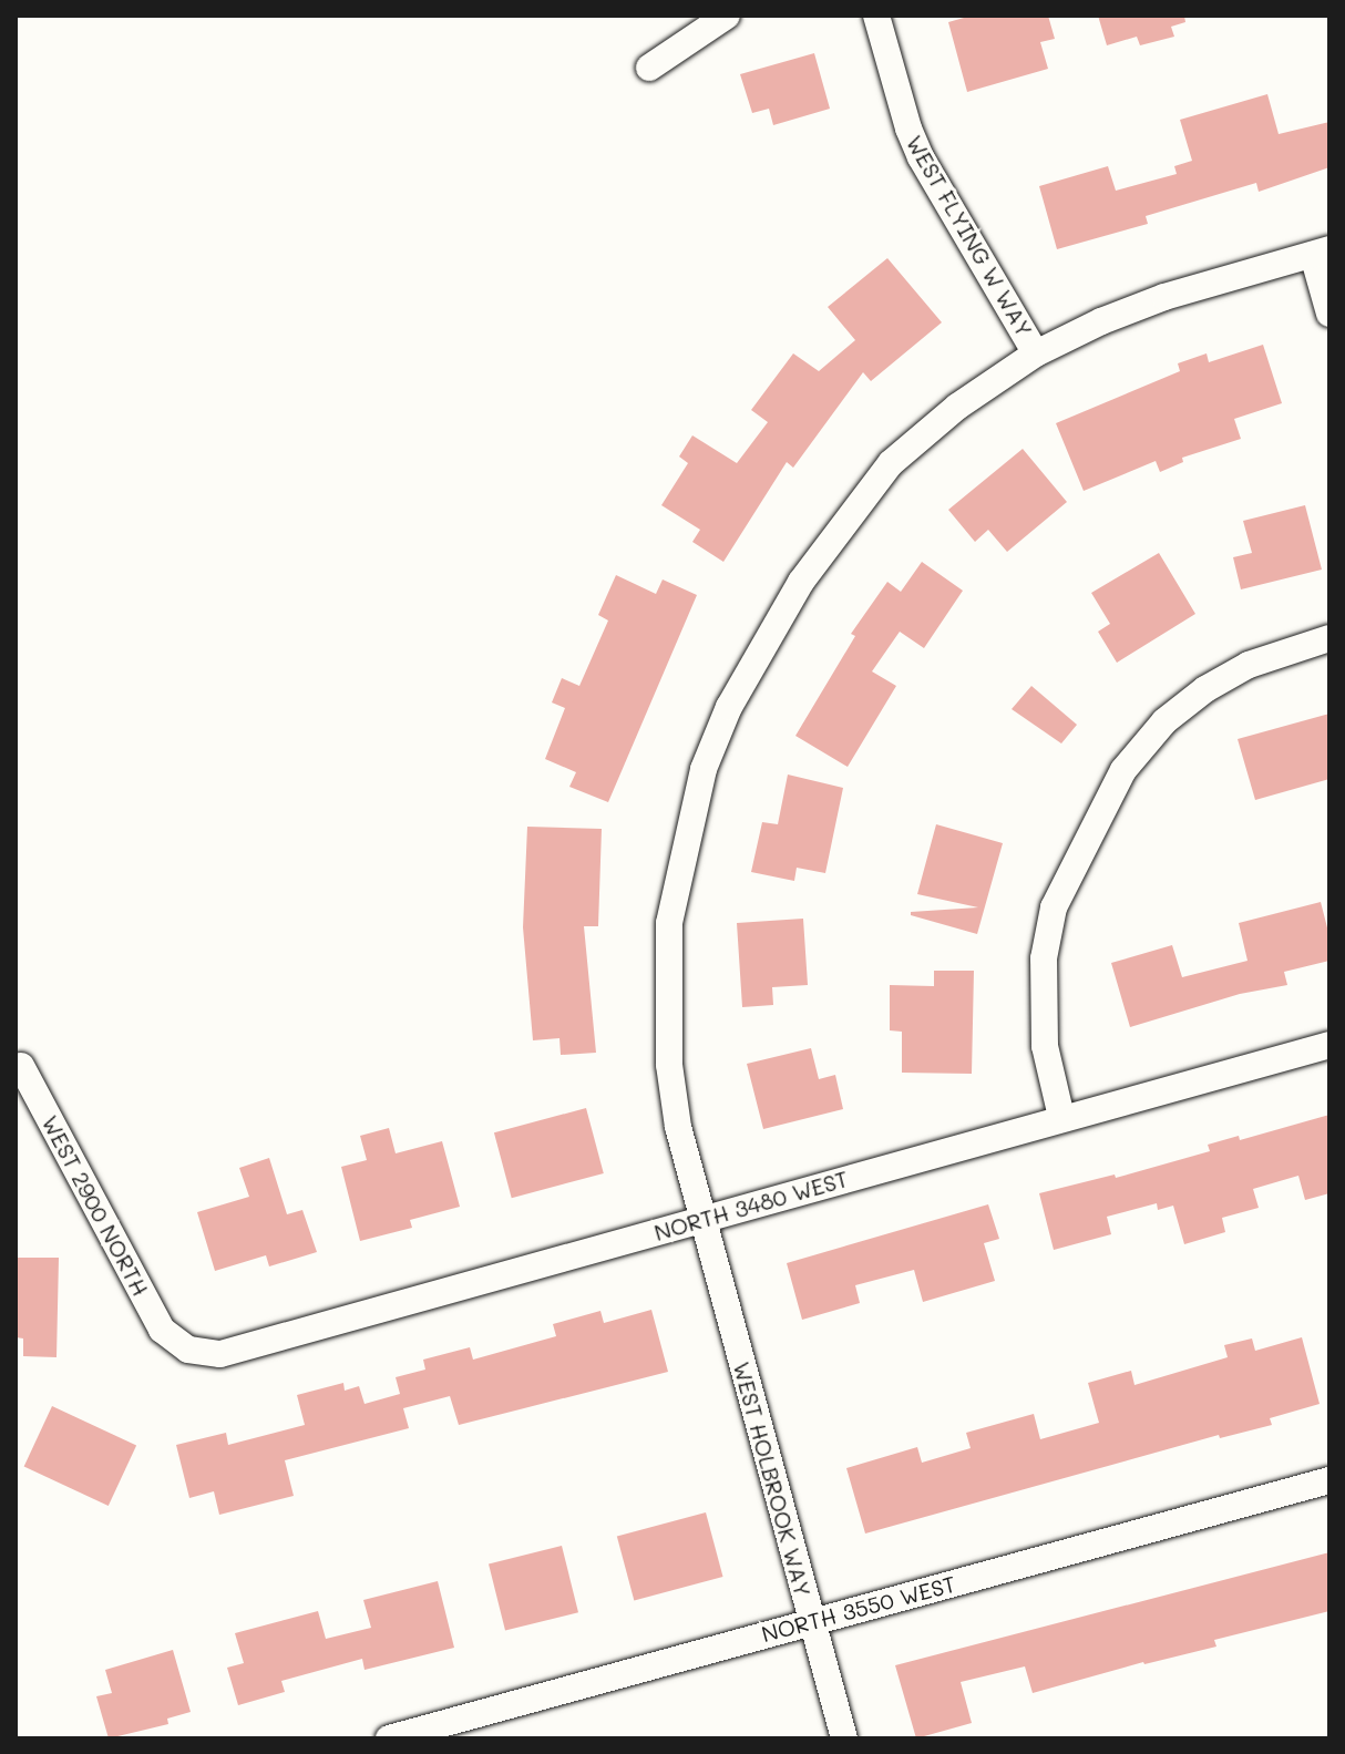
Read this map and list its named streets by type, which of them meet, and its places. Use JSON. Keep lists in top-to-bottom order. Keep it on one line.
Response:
{"streets":{"street":["WEST FLYING W WAY","WEST 2900 NORTH","NORTH 3480 WEST","WEST HOLBROOK WAY","NORTH 3550 WEST"]},"crossings":[["WEST FLYING W WAY","WEST HOLBROOK WAY"],["WEST 2900 NORTH","NORTH 3480 WEST"],["NORTH 3480 WEST","WEST HOLBROOK WAY"],["WEST HOLBROOK WAY","NORTH 3550 WEST"]]}
